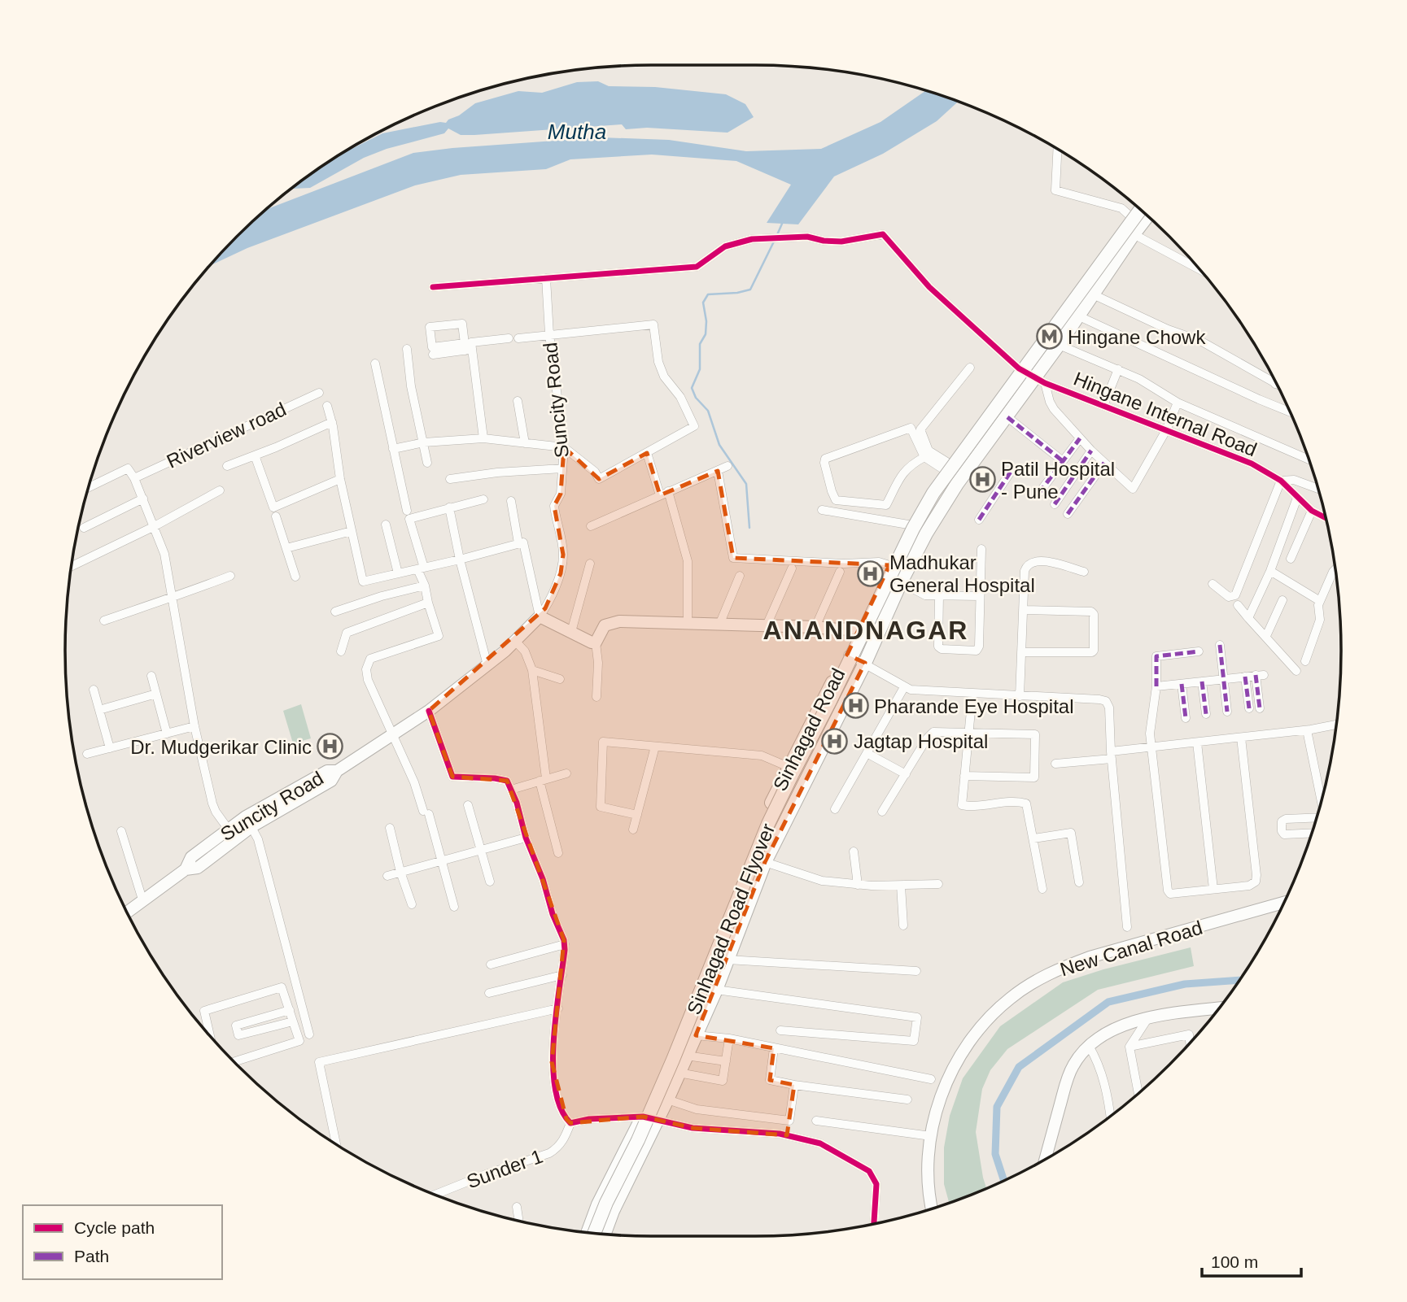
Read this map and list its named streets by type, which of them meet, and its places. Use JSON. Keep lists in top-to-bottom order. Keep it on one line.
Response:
{"streets":{"main road":["Sinhagad Road","Sinhagad Road Flyover"],"street":["Suncity Road","Hingane Internal Road","Riverview road","New Canal Road","Sunder 1"]},"crossings":[["Suncity Road","Hingane Internal Road"],["Hingane Internal Road","Sinhagad Road"]],"districts":["ANANDNAGAR"],"water":["Mutha"],"places":{"metro station":["Hingane Chowk"],"hospital":["Patil Hospital - Pune","Madhukar General Hospital","Pharande Eye Hospital","Jagtap Hospital","Dr. Mudgerikar Clinic"]},"legend":["Cycle path","Path"],"scale_bar":"100 m"}
